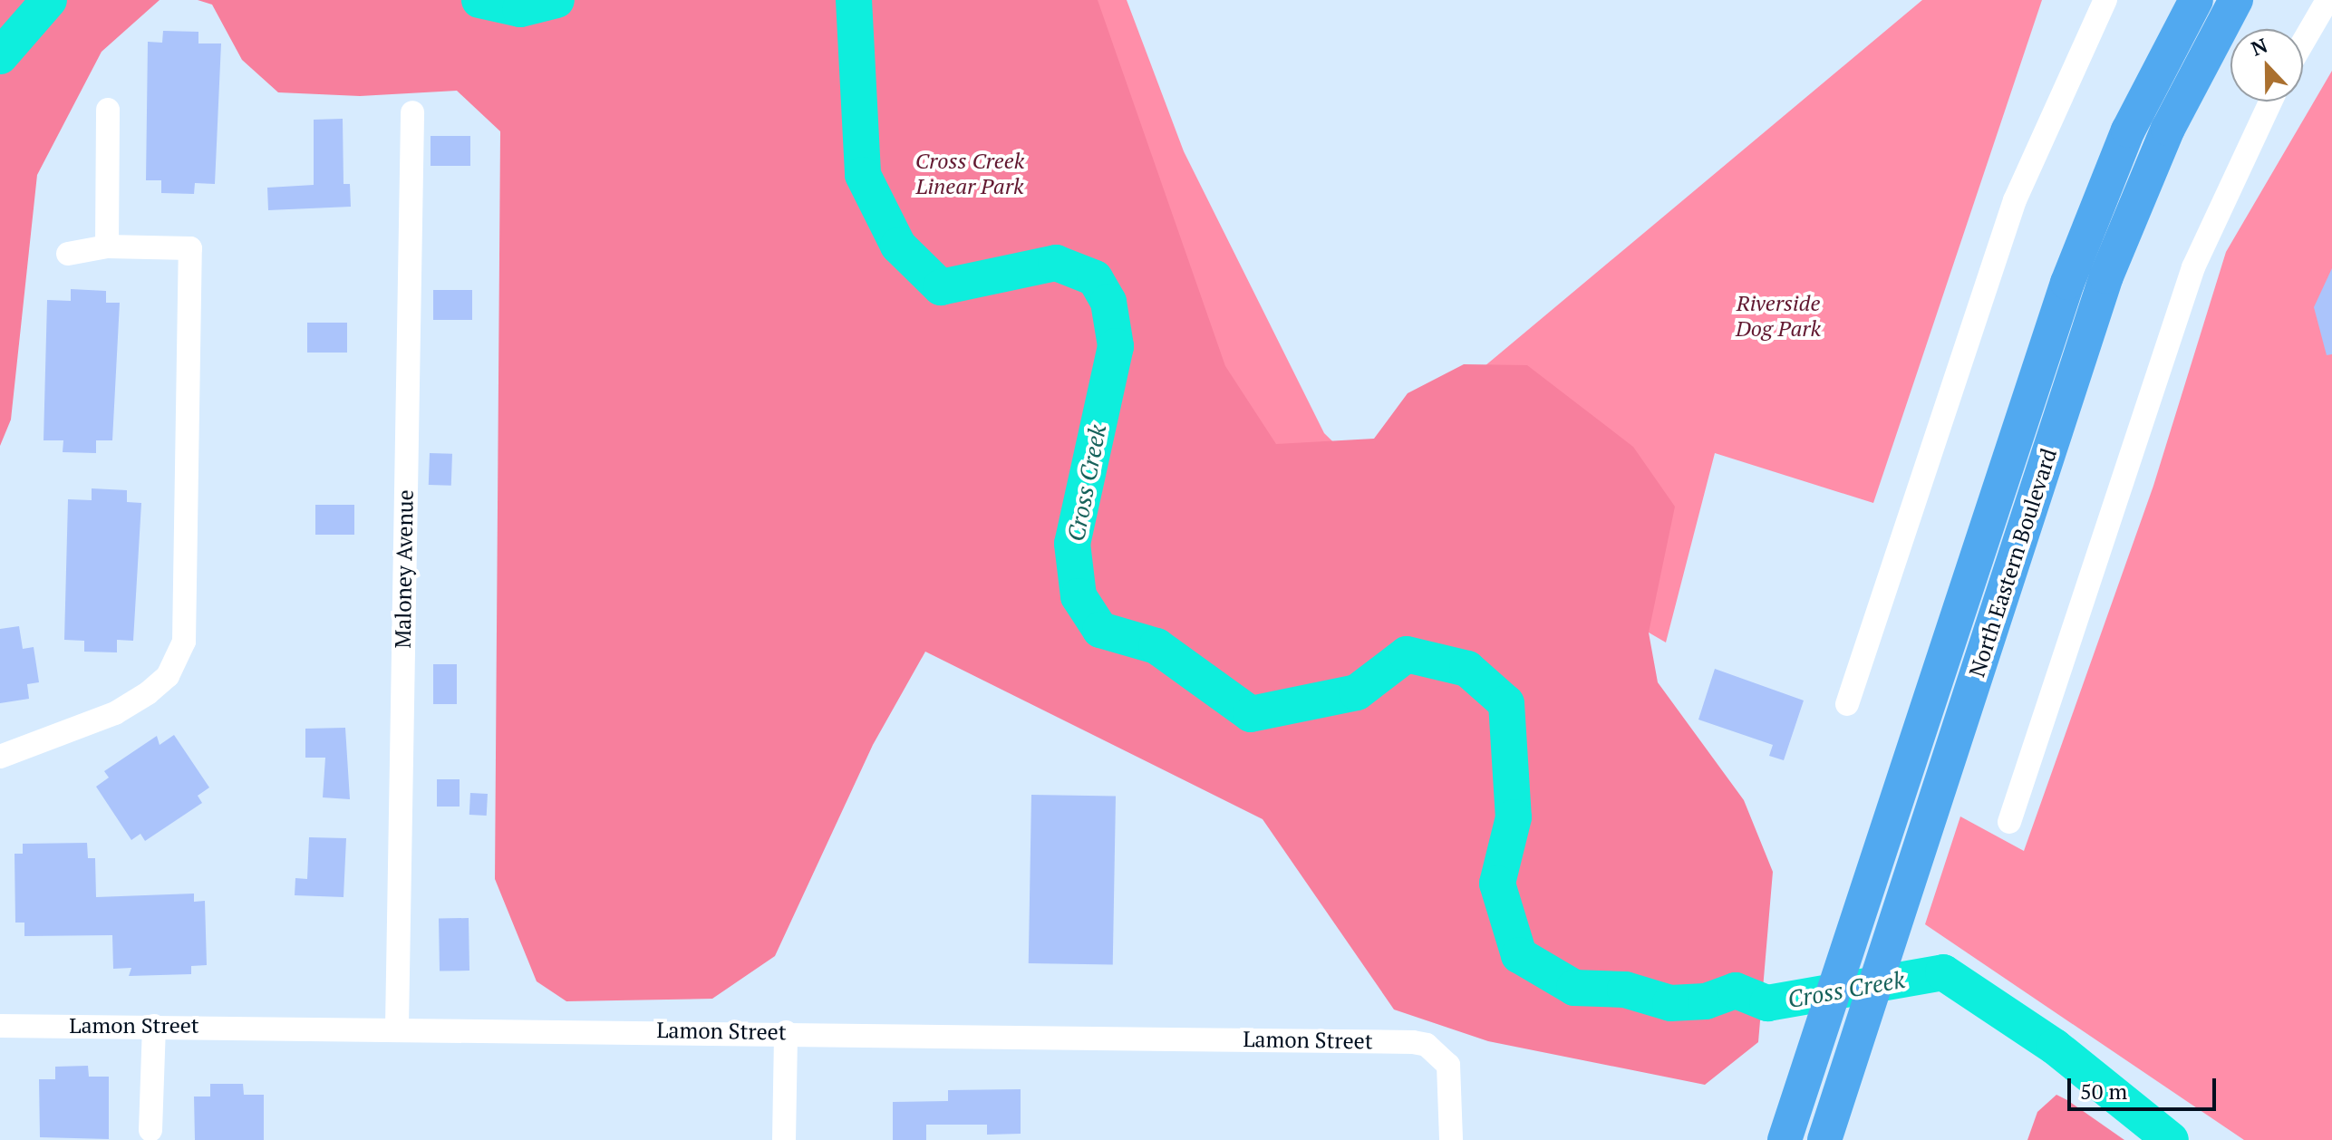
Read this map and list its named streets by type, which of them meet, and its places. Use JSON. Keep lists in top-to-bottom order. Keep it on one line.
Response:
{"streets":{"highway":["North Eastern Boulevard"],"street":["Maloney Avenue","Lamon Street"]},"crossings":[["Maloney Avenue","Lamon Street"]],"water":["Cross Creek"],"parks":["Cross Creek Linear Park","Riverside Dog Park"],"scale_bar":"50 m","north":"top"}
